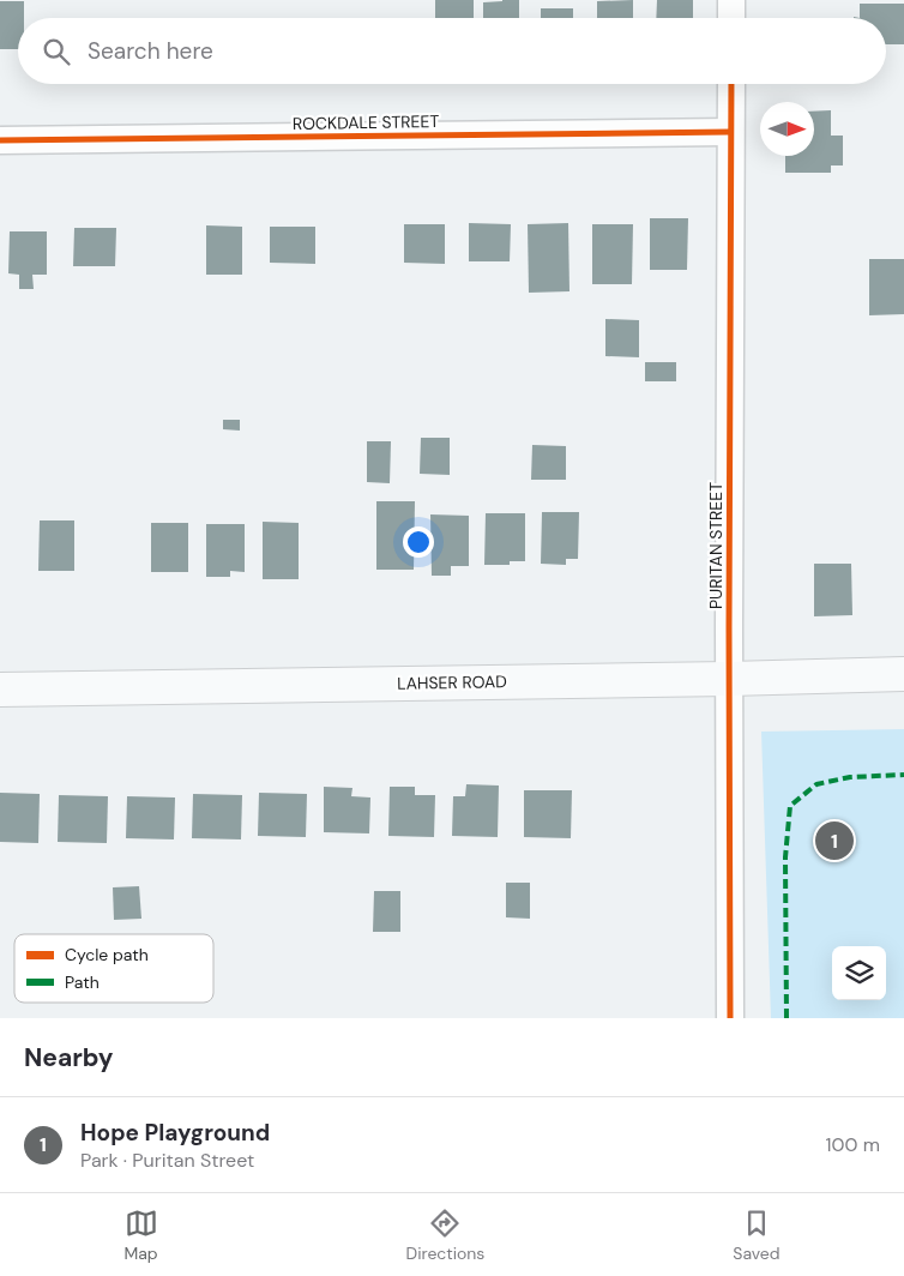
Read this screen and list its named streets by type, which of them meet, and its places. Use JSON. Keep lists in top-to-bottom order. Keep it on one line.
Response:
{"streets":{"main road":["LAHSER ROAD"],"street":["ROCKDALE STREET","PURITAN STREET"]},"crossings":[["ROCKDALE STREET","PURITAN STREET"],["PURITAN STREET","LAHSER ROAD"]],"legend":["Cycle path","Path"],"north":"right","page":{"search":"Search here","pins":"1","heading":"Nearby","list":[{"mark":"1","name":"Hope Playground","note":"Park · Puritan Street","value":"100 m"}],"nav":["Map","Directions","Saved"]}}
